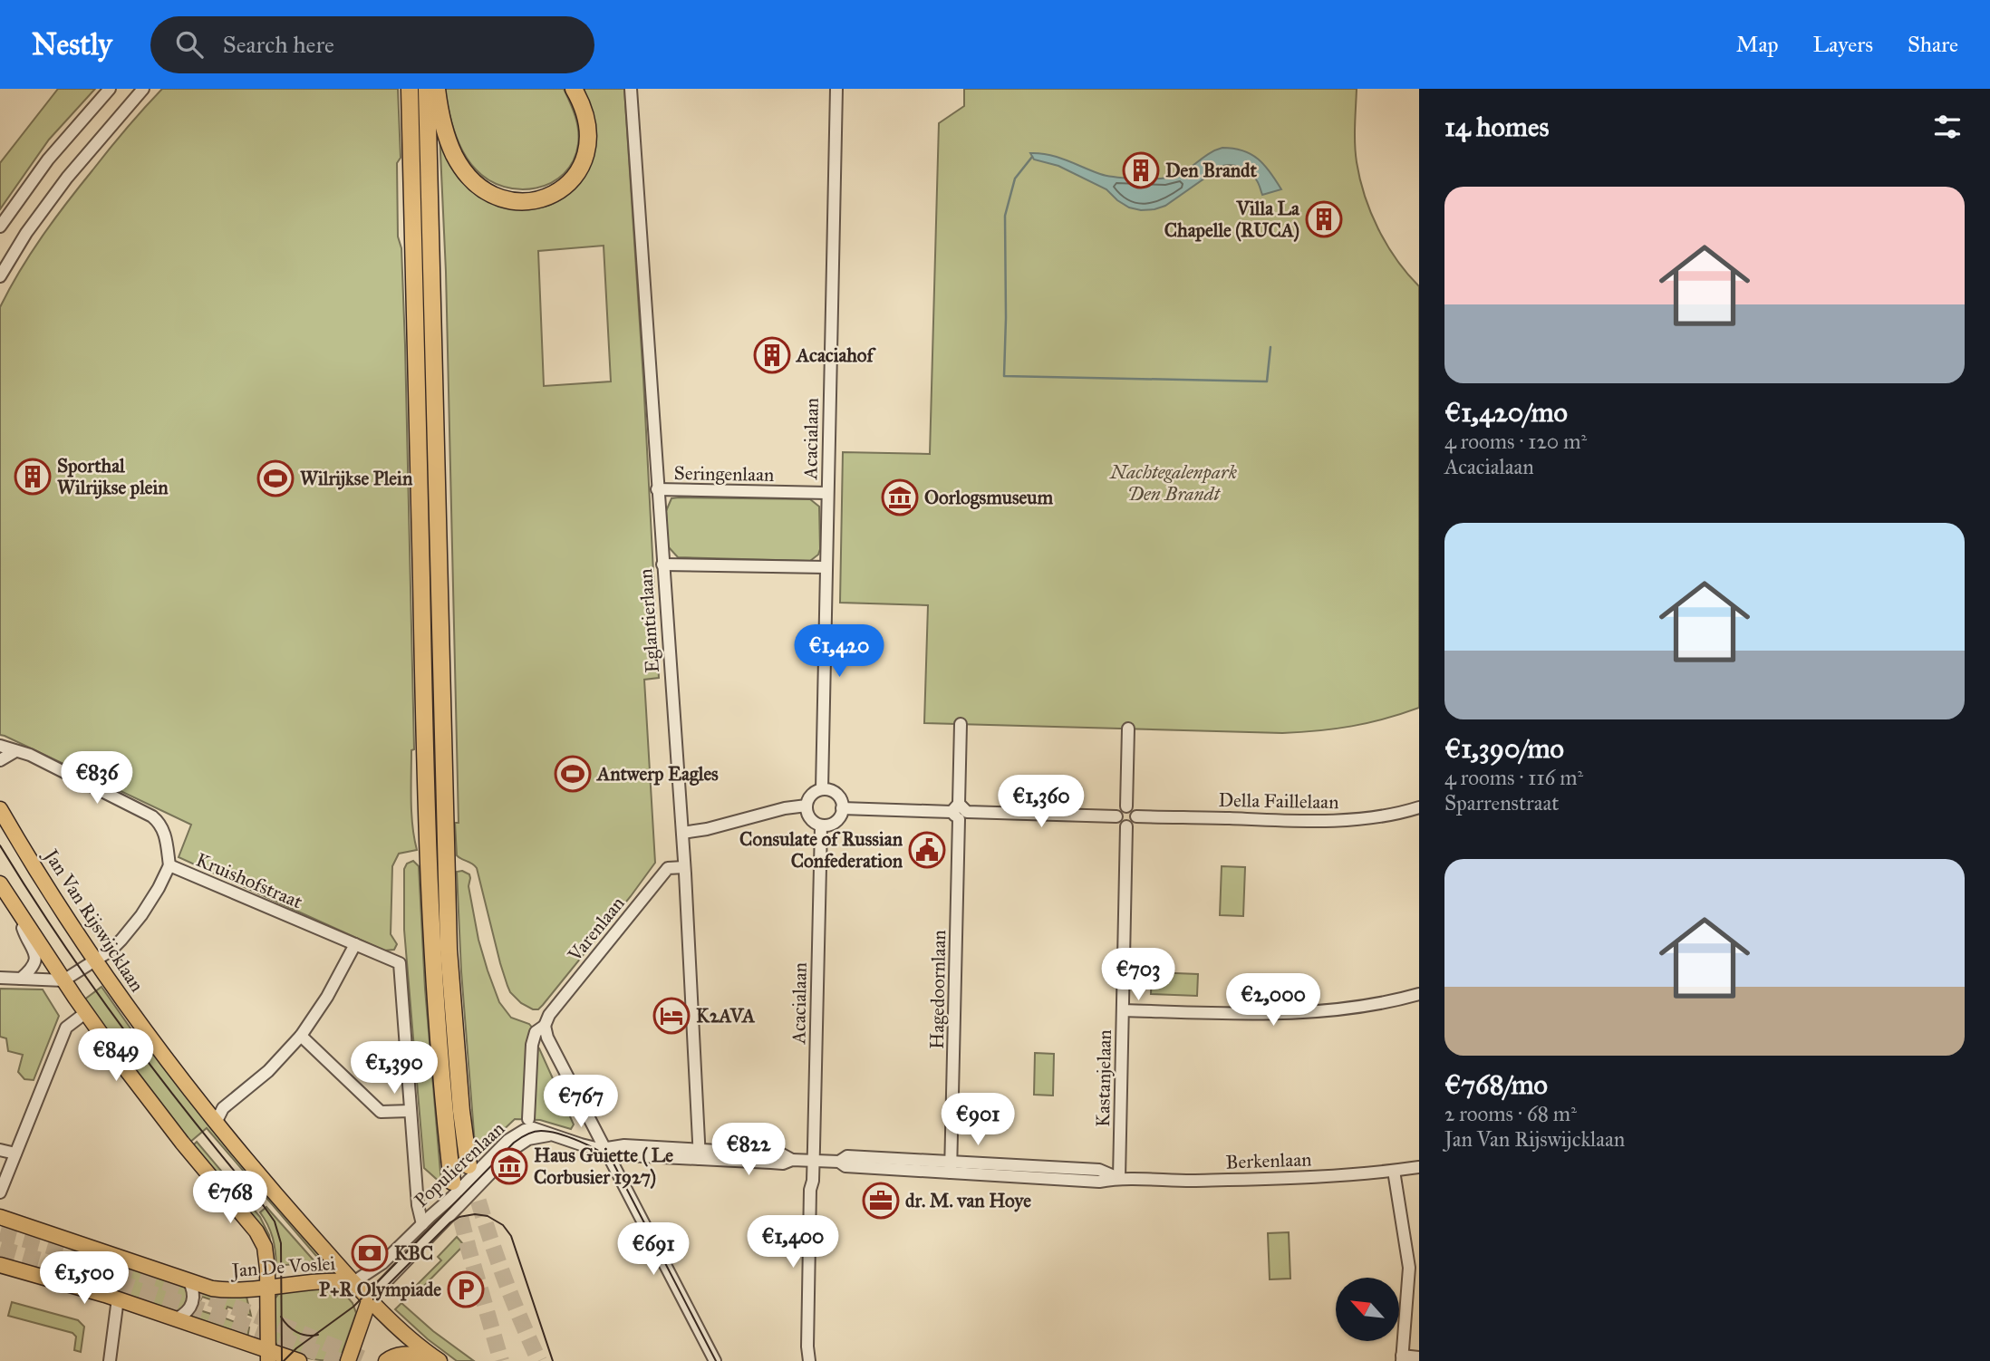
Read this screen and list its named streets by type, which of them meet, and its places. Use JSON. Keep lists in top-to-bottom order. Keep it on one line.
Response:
{"streets":{"main road":["Jan Van Rijswijcklaan","Jan De Voslei"],"street":["Acacialaan","Seringenlaan","Eglantierlaan","Della Faillelaan","Kruishofstraat","Varenlaan","Hagedoornlaan","Kastanjelaan","Berkenlaan","Populierenlaan"]},"crossings":[["Acacialaan","Seringenlaan"],["Acacialaan","Berkenlaan"],["Seringenlaan","Eglantierlaan"],["Eglantierlaan","Varenlaan"],["Eglantierlaan","Berkenlaan"],["Della Faillelaan","Kastanjelaan"],["Jan Van Rijswijcklaan","Populierenlaan"],["Jan Van Rijswijcklaan","Jan De Voslei"],["Varenlaan","Populierenlaan"],["Hagedoornlaan","Berkenlaan"],["Kastanjelaan","Berkenlaan"],["Populierenlaan","Jan De Voslei"]],"parks":["Nachtegalenpark Den Brandt"],"places":{"building":["Den Brandt","Villa La Chapelle (RUCA)","Acaciahof","Sporthal Wilrijkse plein"],"sports":["Wilrijkse Plein","Antwerp Eagles"],"museum":["Oorlogsmuseum","Haus Guiette ( Le Corbusier 1927)"],"public building":["Consulate of Russian Confederation"],"hotel":["K2AVA"],"office":["dr. M. van Hoye"],"bank":["KBC"],"parking":["P+R Olympiade"]},"north":"top left","page":{"header":"Nestly","search":"Search here","nav":["Map","Layers","Share"],"heading":"14 homes","list":[{"name":"€1,420/mo","note":"4 rooms · 120 m² · Acacialaan"},{"name":"€1,390/mo","note":"4 rooms · 116 m² · Sparrenstraat"},{"name":"€768/mo","note":"2 rooms · 68 m² · Jan Van Rijswijcklaan"}],"price":["€1,420","€836","€1,360","€703","€2,000","€849","€1,390","€767","€901","€822","€768","€1,400","€691","€1,500"]}}
